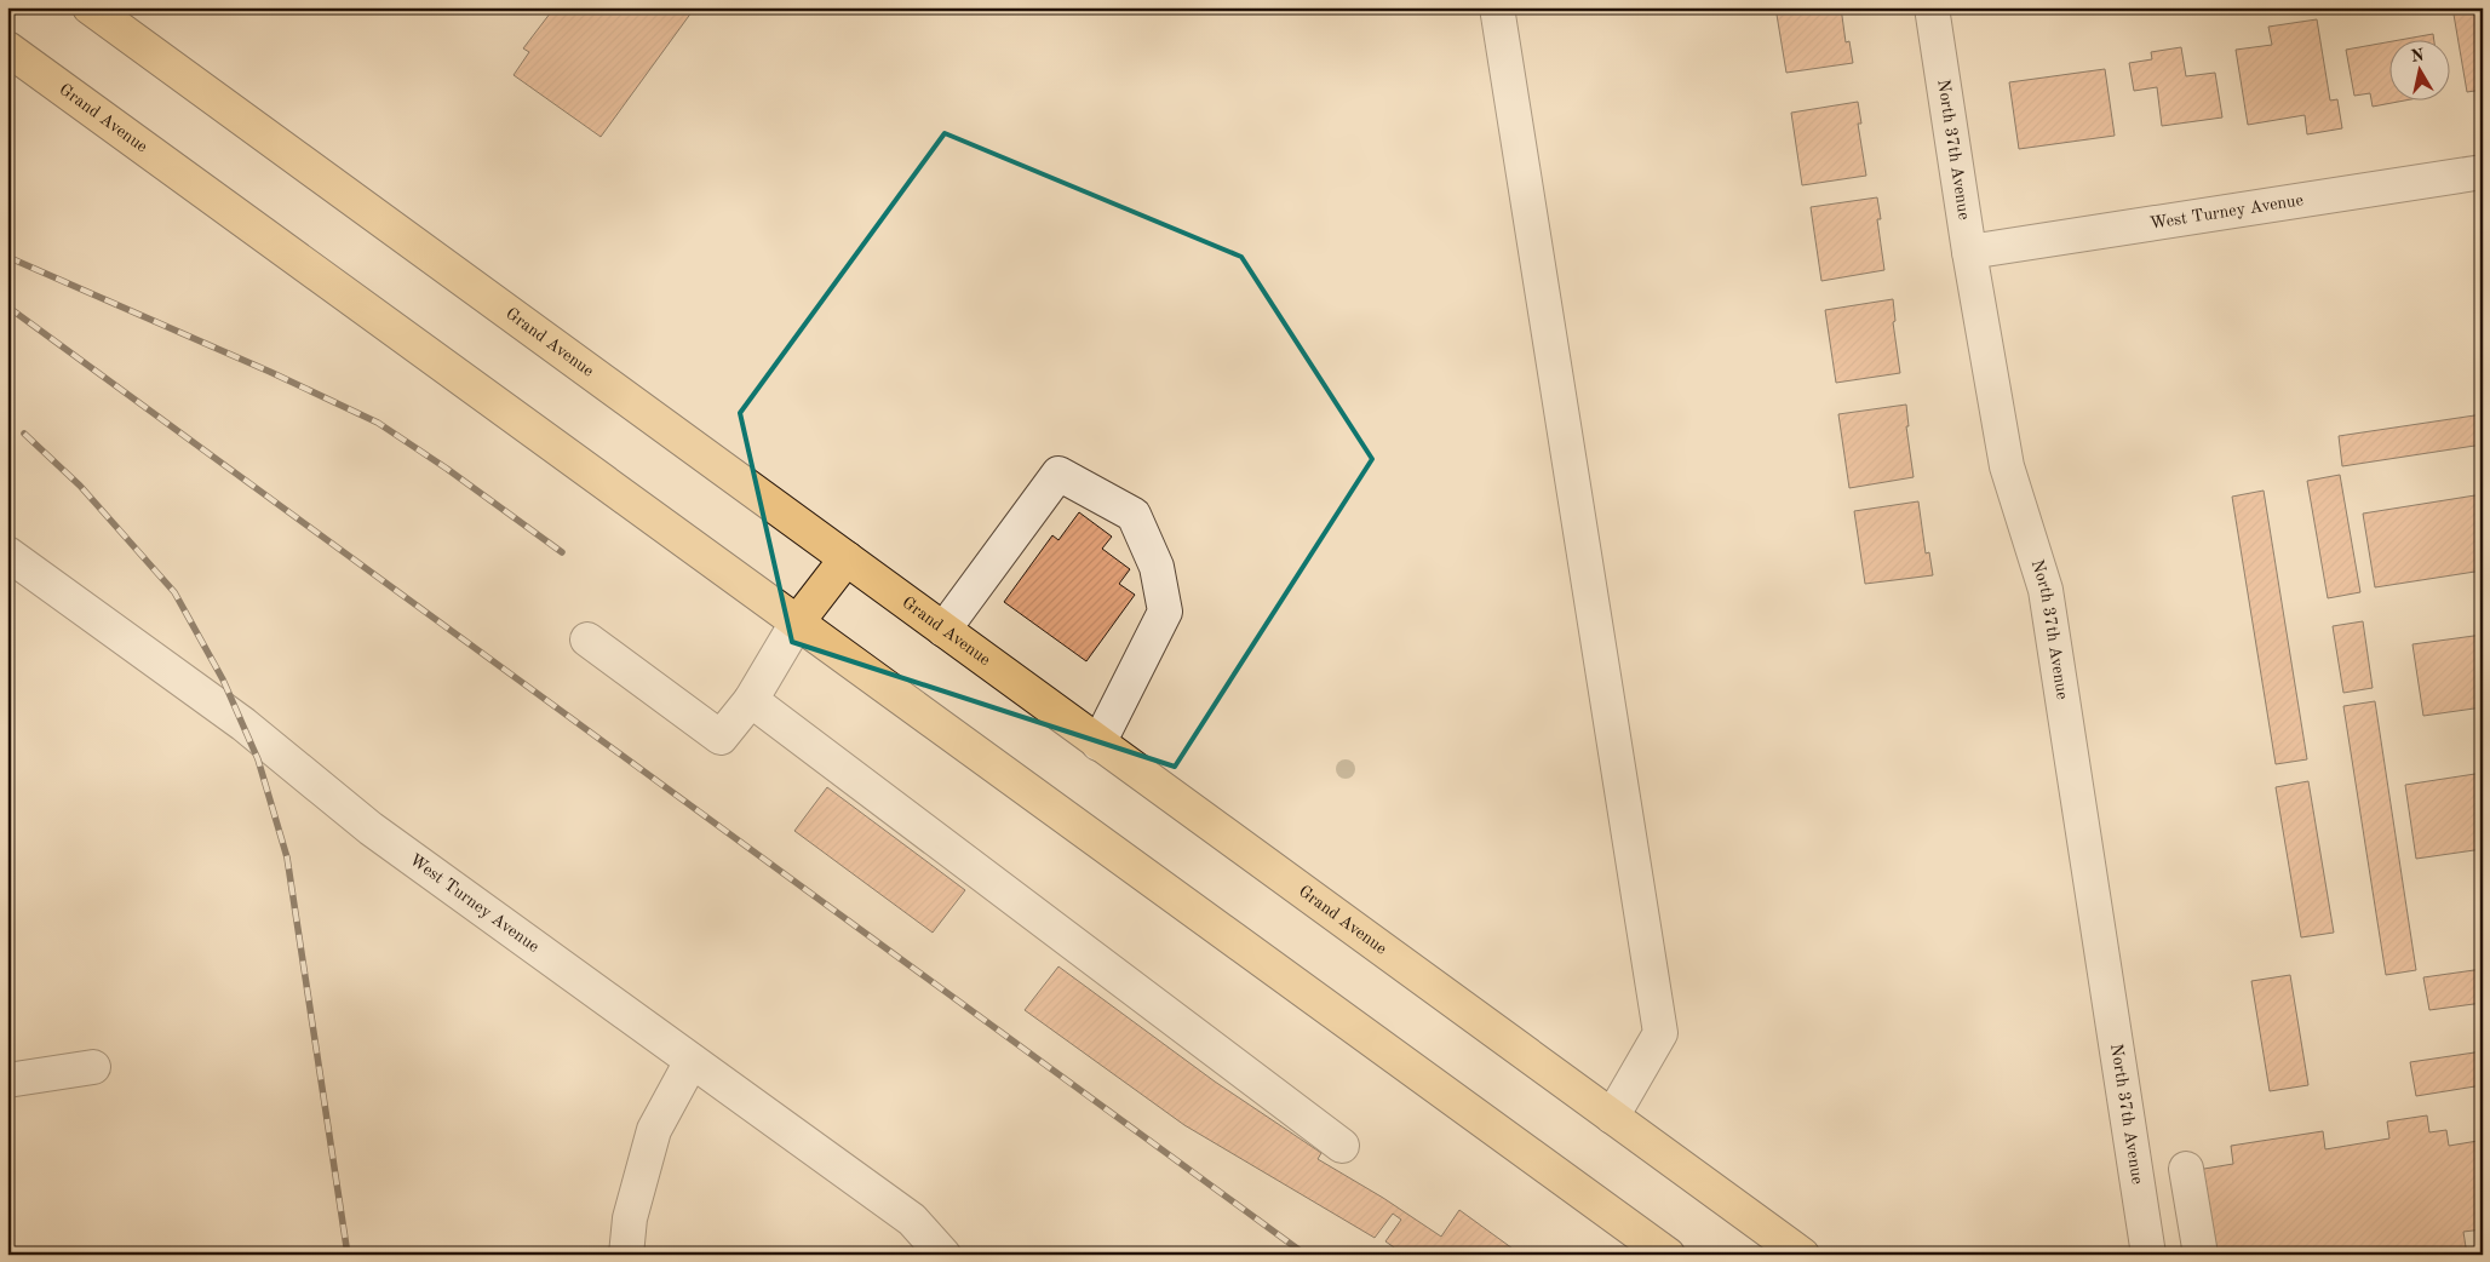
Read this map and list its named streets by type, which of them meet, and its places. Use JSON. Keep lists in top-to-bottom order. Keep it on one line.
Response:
{"streets":{"highway":["Grand Avenue"],"street":["North 37th Avenue","West Turney Avenue"]},"crossings":[["North 37th Avenue","West Turney Avenue"]],"north":"top"}
